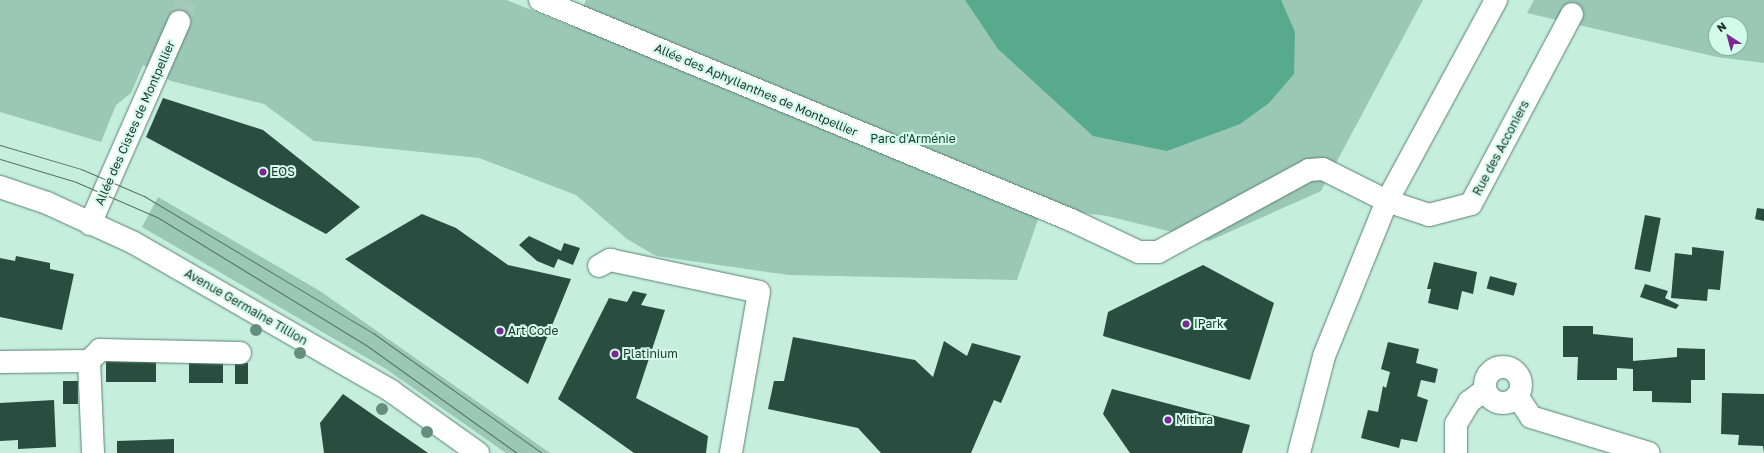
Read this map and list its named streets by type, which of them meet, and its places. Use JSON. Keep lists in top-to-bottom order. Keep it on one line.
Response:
{"streets":{"street":["Allée des Aphyllanthes de Montpellier","Allée des Cistes de Montpellier","Rue des Acconiers","Avenue Germaine Tillion"]},"crossings":[["Allée des Aphyllanthes de Montpellier","Rue des Acconiers"],["Allée des Cistes de Montpellier","Avenue Germaine Tillion"]],"parks":["Parc d'Arménie"],"places":["EOS","IPark","Art Code","Platinium","Mithra"],"north":"top left"}
